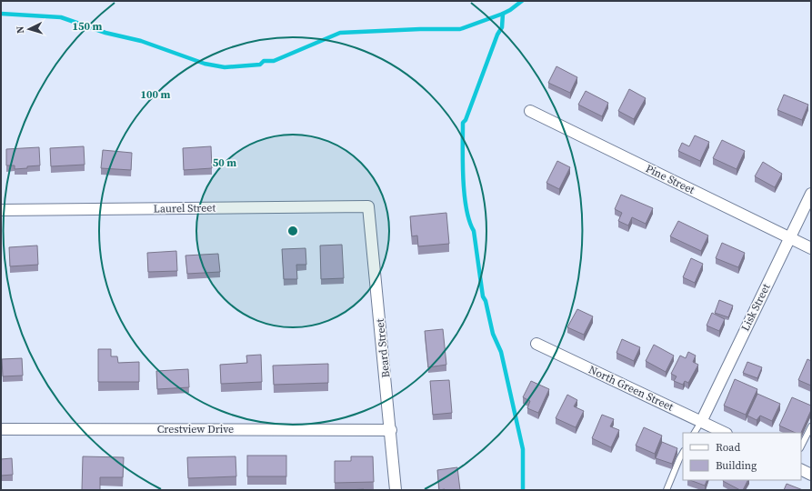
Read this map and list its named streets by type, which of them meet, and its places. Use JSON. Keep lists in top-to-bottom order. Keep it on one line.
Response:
{"streets":{"street":["Pine Street","Laurel Street","Lisk Street","Beard Street","North Green Street","Crestview Drive"]},"crossings":[["Pine Street","Lisk Street"],["Laurel Street","Beard Street"],["Lisk Street","North Green Street"],["Beard Street","Crestview Drive"]],"legend":["Road","Building"],"north":"left","rings":["150 m","100 m","50 m"]}
